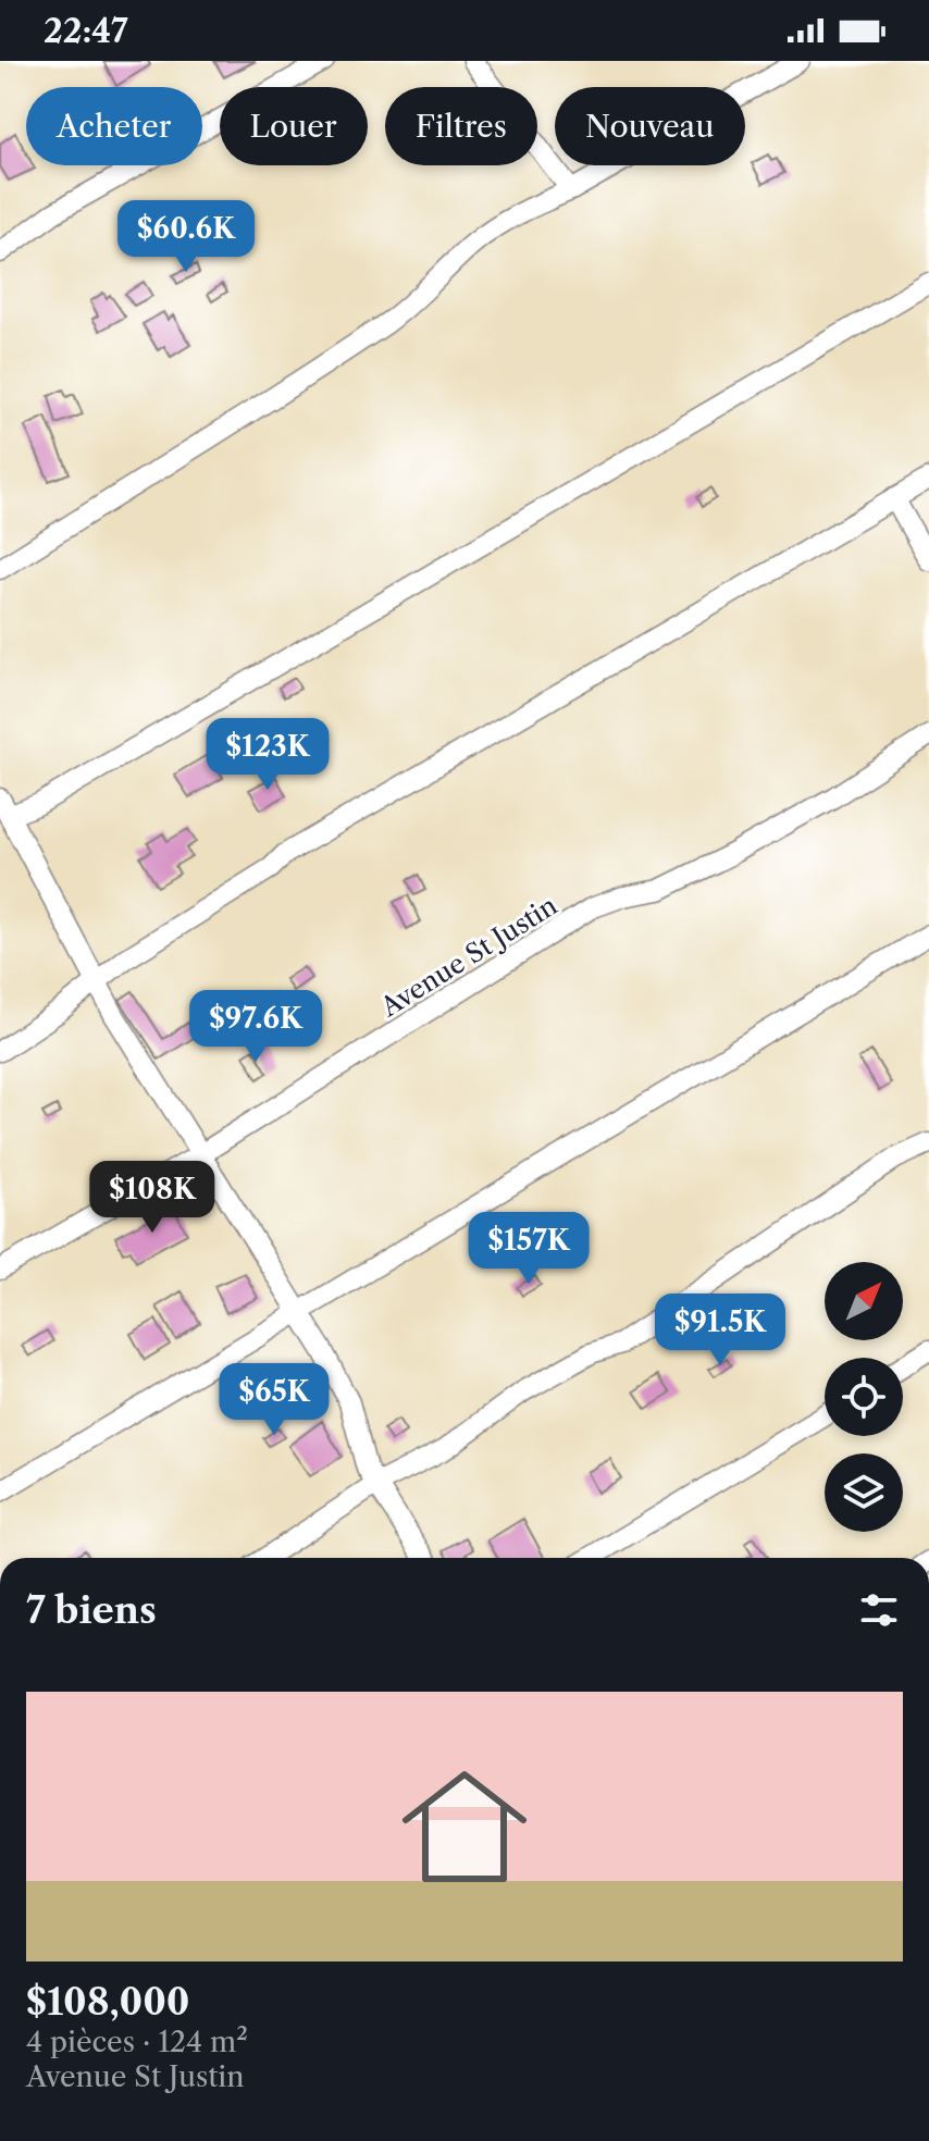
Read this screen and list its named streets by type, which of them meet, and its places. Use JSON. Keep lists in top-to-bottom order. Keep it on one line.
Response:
{"streets":{"street":["Avenue St Justin"]},"north":"top right","page":{"status":"22:47","chip":["Acheter","Louer","Filtres","Nouveau"],"price":["$60.6K","$123K","$97.6K","$108K","$157K","$91.5K","$65K"],"heading":"7 biens","list":[{"name":"$108,000","note":"4 pièces · 124 m² · Avenue St Justin"}]}}
